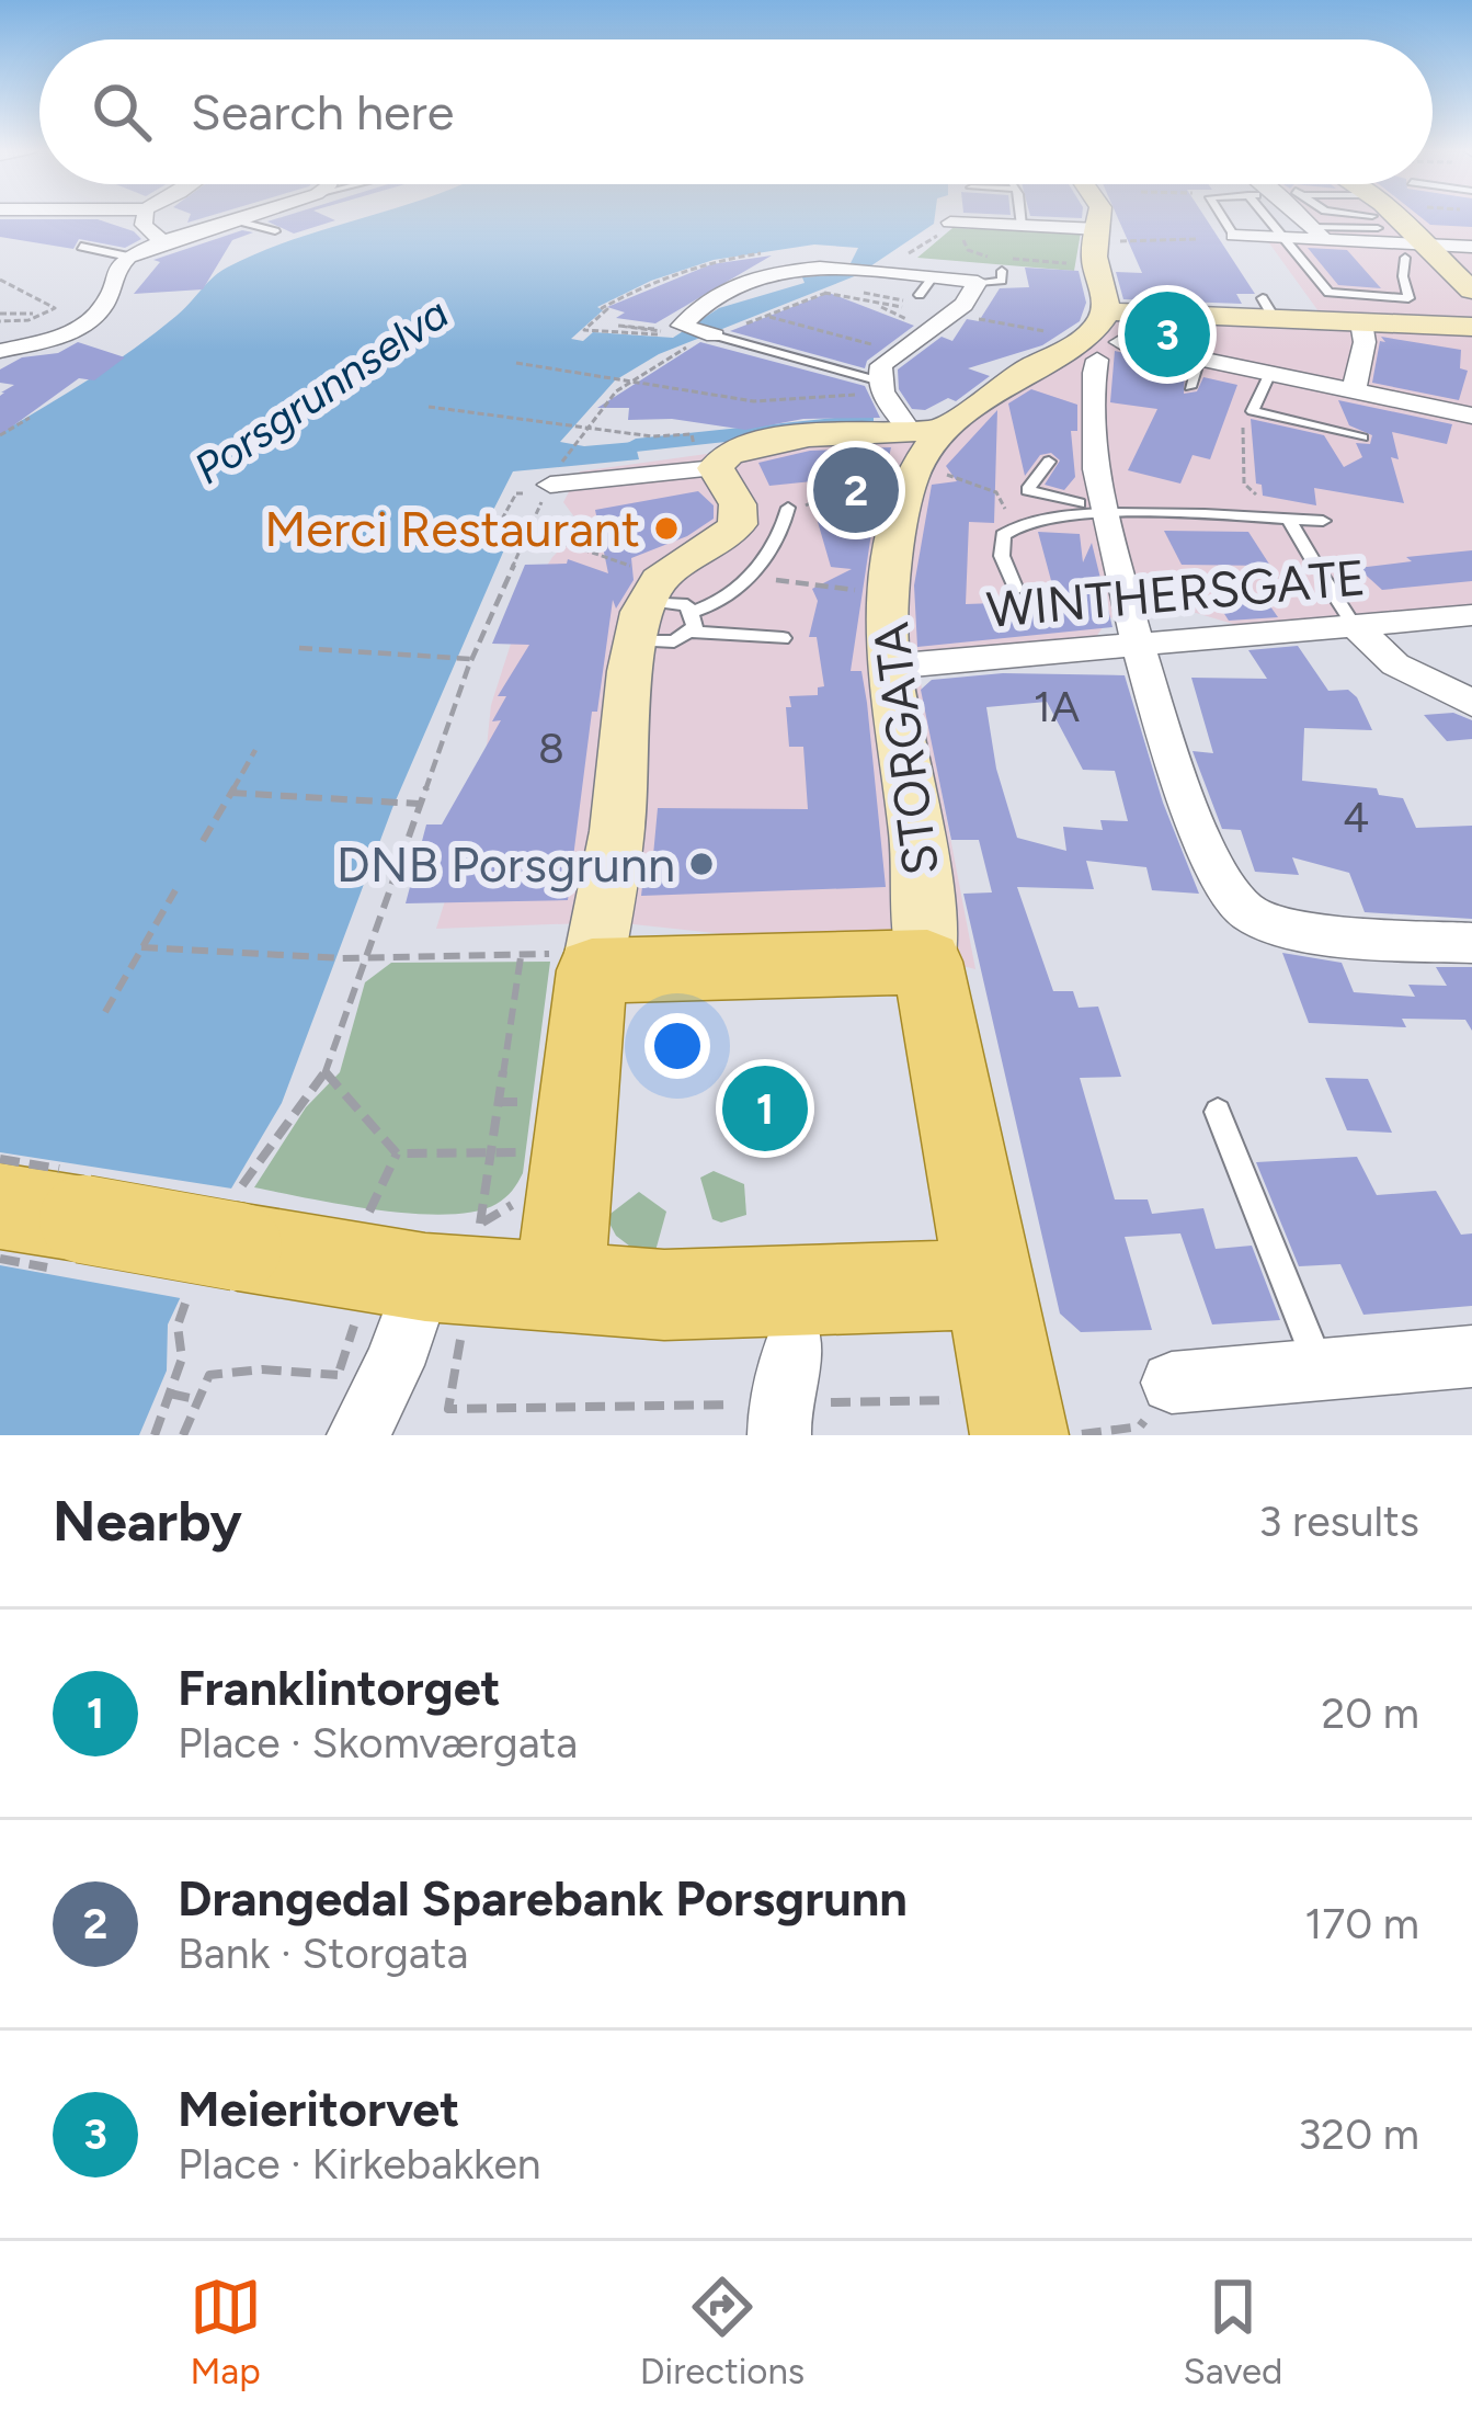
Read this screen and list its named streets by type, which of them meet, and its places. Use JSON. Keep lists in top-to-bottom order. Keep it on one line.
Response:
{"streets":{"main road":["STORGATA"],"street":["WINTHERSGATE"]},"crossings":[["WINTHERSGATE","STORGATA"]],"water":["Porsgrunnselva"],"places":["Merci Restaurant","DNB Porsgrunn"],"house_numbers":["1A","8","4"],"page":{"search":"Search here","pins":["3","2","1"],"heading":["Nearby","3 results"],"list":[{"mark":"1","name":"Franklintorget","note":"Place · Skomværgata","value":"20 m"},{"mark":"2","name":"Drangedal Sparebank Porsgrunn","note":"Bank · Storgata","value":"170 m"},{"mark":"3","name":"Meieritorvet","note":"Place · Kirkebakken","value":"320 m"}],"nav":["Map","Directions","Saved"]}}
